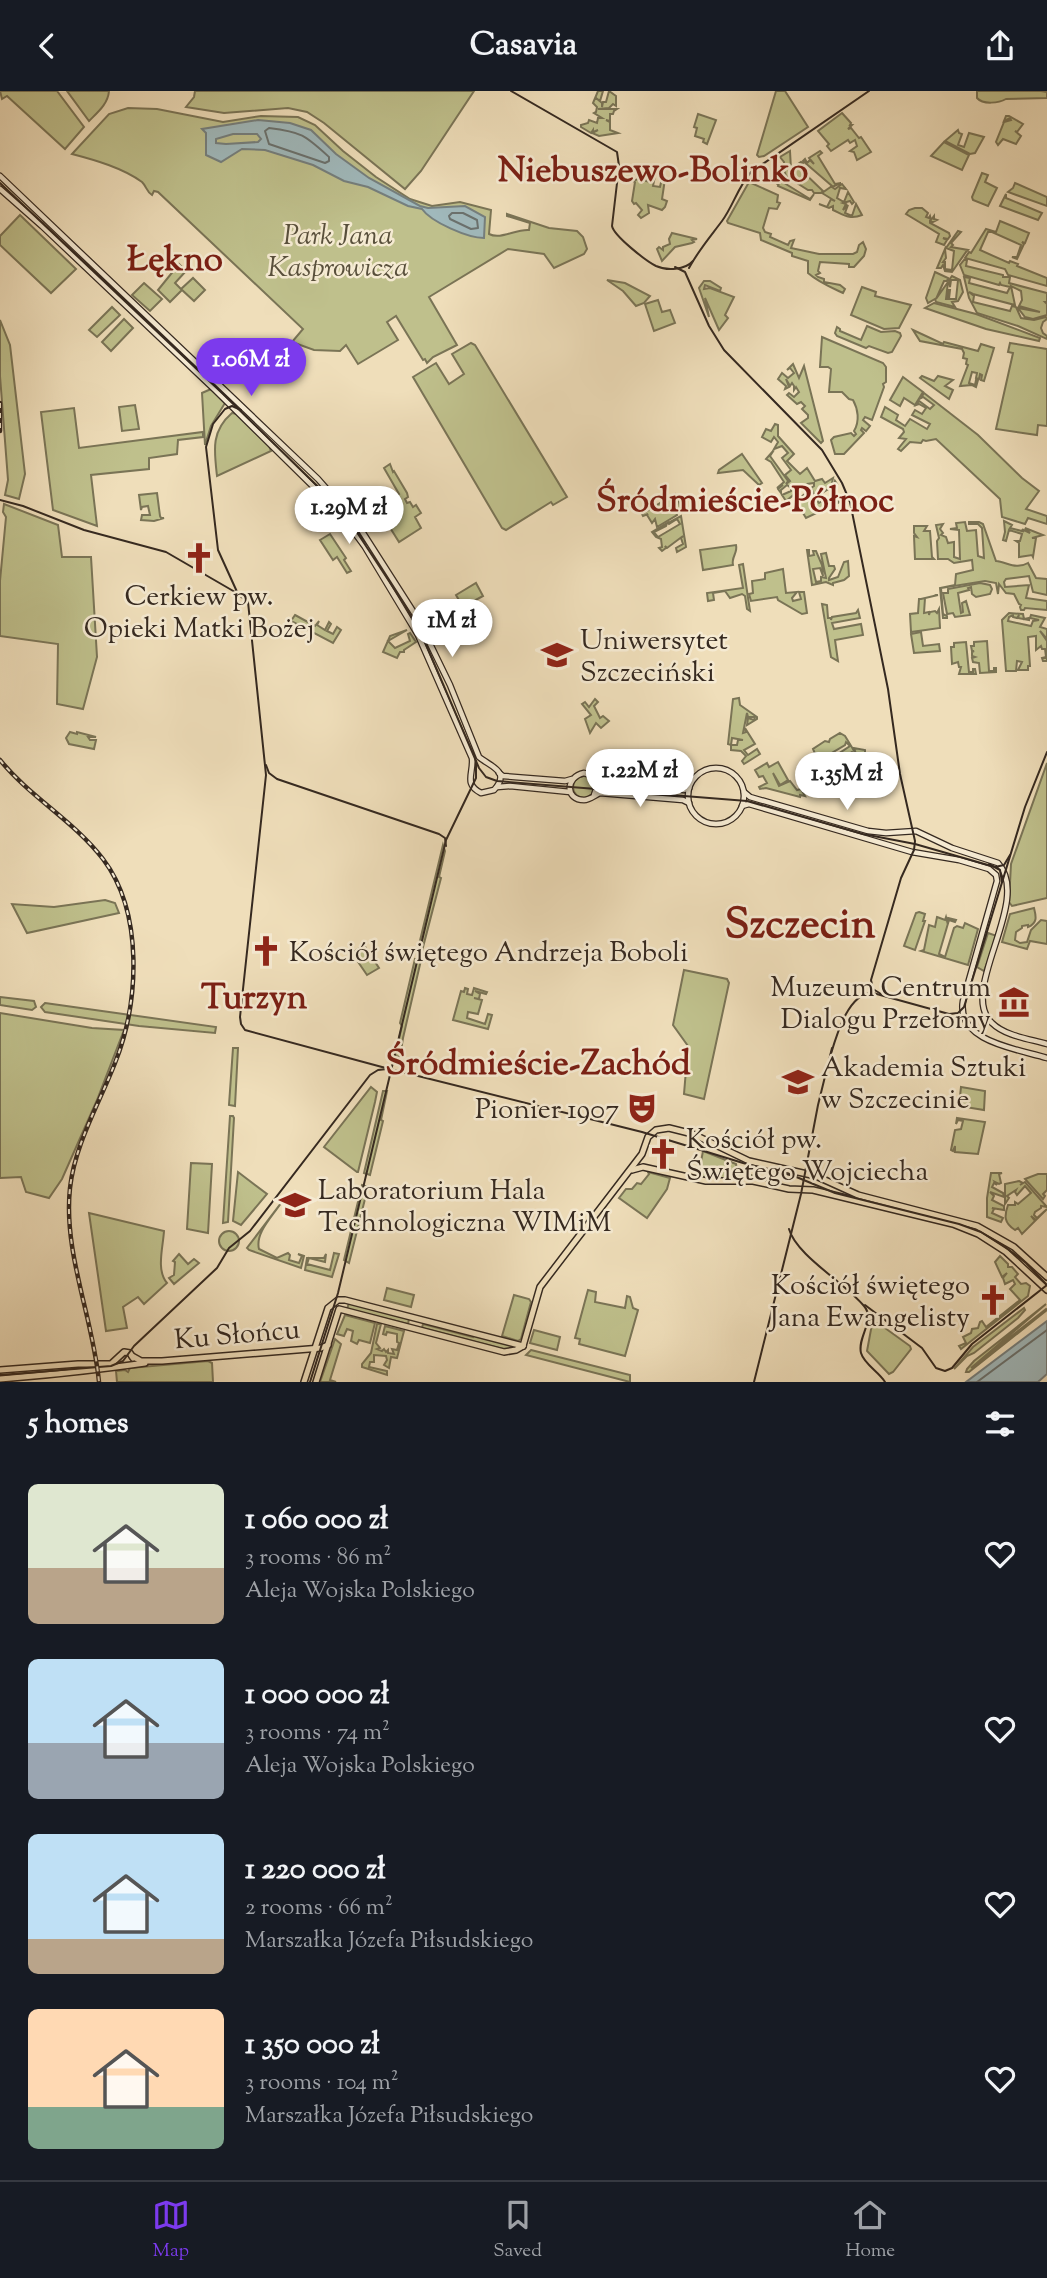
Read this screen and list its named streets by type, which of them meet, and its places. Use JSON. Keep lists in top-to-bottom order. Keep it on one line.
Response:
{"streets":{"main road":["Ku Słońcu"]},"districts":["Niebuszewo-Bolinko","Łękno","Śródmieście-Północ","Szczecin","Turzyn","Śródmieście-Zachód"],"parks":["Park Jana Kasprowicza"],"places":{"church":["Cerkiew pw. Opieki Matki Bożej","Kościół świętego Andrzeja Boboli","Kościół pw. Świętego Wojciecha","Kościół świętego Jana Ewangelisty"],"school or university":["Uniwersytet Szczeciński","Akademia Sztuki w Szczecinie","Laboratorium Hala Technologiczna WIMiM"],"museum":["Muzeum Centrum Dialogu Przełomy"],"theatre":["Pionier 1907"]},"page":{"header":"Casavia","price":["1.06M zł","1.29M zł","1M zł","1.22M zł","1.35M zł"],"heading":"5 homes","list":[{"name":"1 060 000 zł","note":"3 rooms · 86 m² · Aleja Wojska Polskiego"},{"name":"1 000 000 zł","note":"3 rooms · 74 m² · Aleja Wojska Polskiego"},{"name":"1 220 000 zł","note":"2 rooms · 66 m² · Marszałka Józefa Piłsudskiego"},{"name":"1 350 000 zł","note":"3 rooms · 104 m² · Marszałka Józefa Piłsudskiego"}],"tabs":["Map","Saved","Home"]}}
